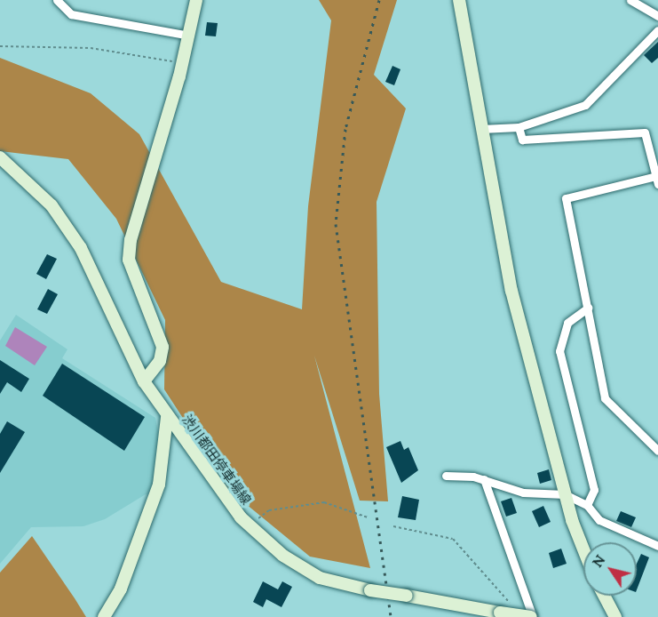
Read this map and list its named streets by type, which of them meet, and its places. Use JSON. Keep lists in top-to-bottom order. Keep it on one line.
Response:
{"streets":{"street":["渋川都田停車場線"]},"north":"top left"}
